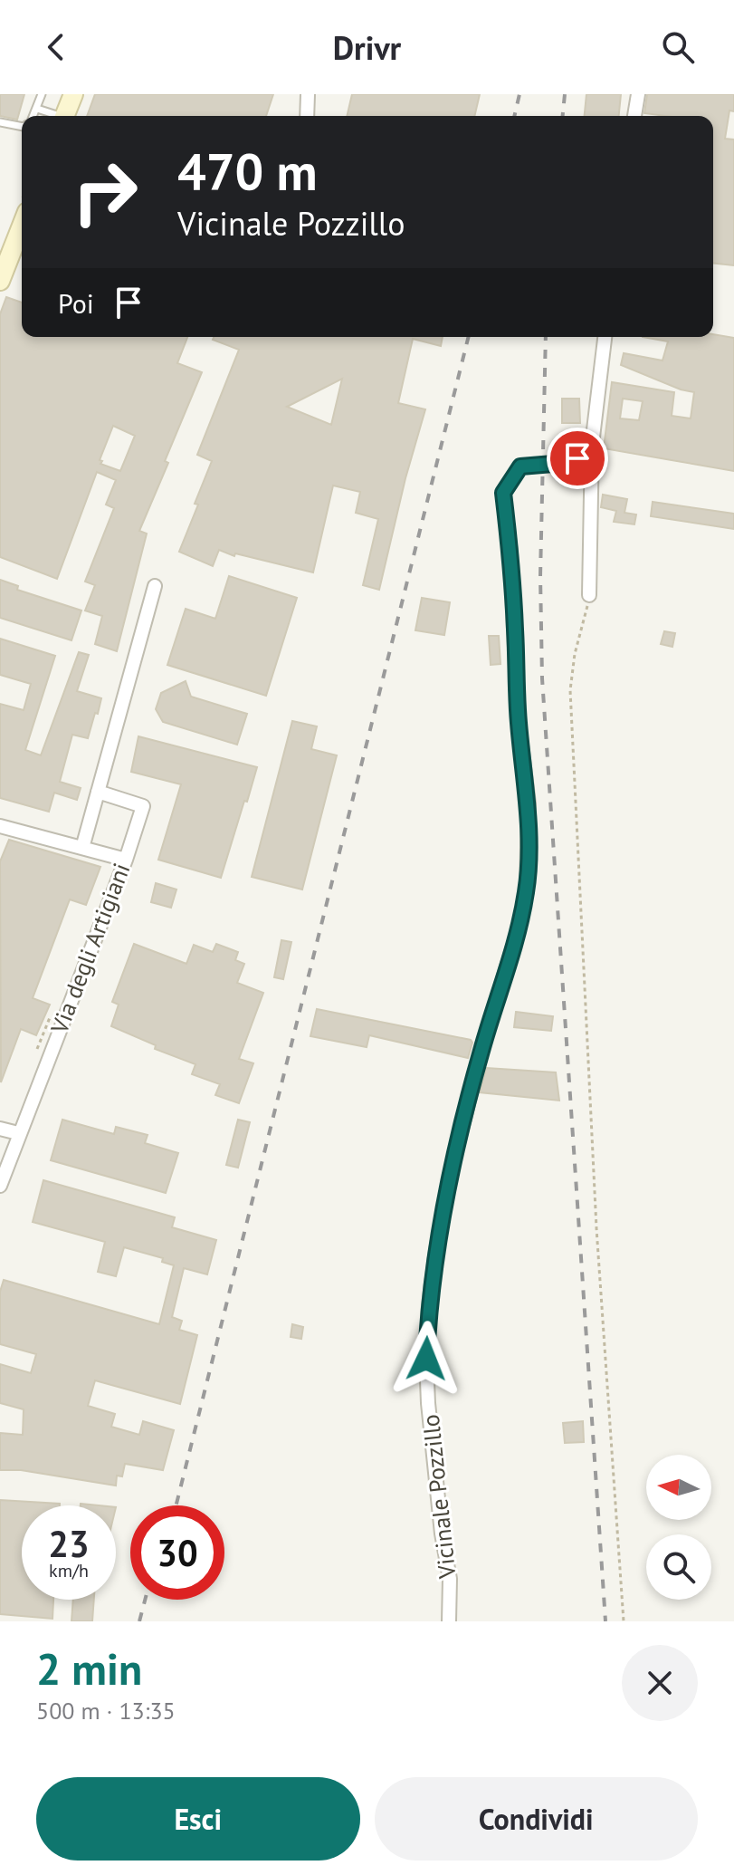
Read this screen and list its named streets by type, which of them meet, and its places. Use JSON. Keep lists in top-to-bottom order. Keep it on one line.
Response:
{"streets":{"street":["Via degli Artigiani","Vicinale Pozzillo"]},"north":"left","page":{"header":"Drivr","turn":["470 m","Vicinale Pozzillo"],"then":"Poi","speed":"23 km/h","limit":"30","heading":["2 min","500 m · 13:35"],"buttons":["Esci","Condividi"]}}
